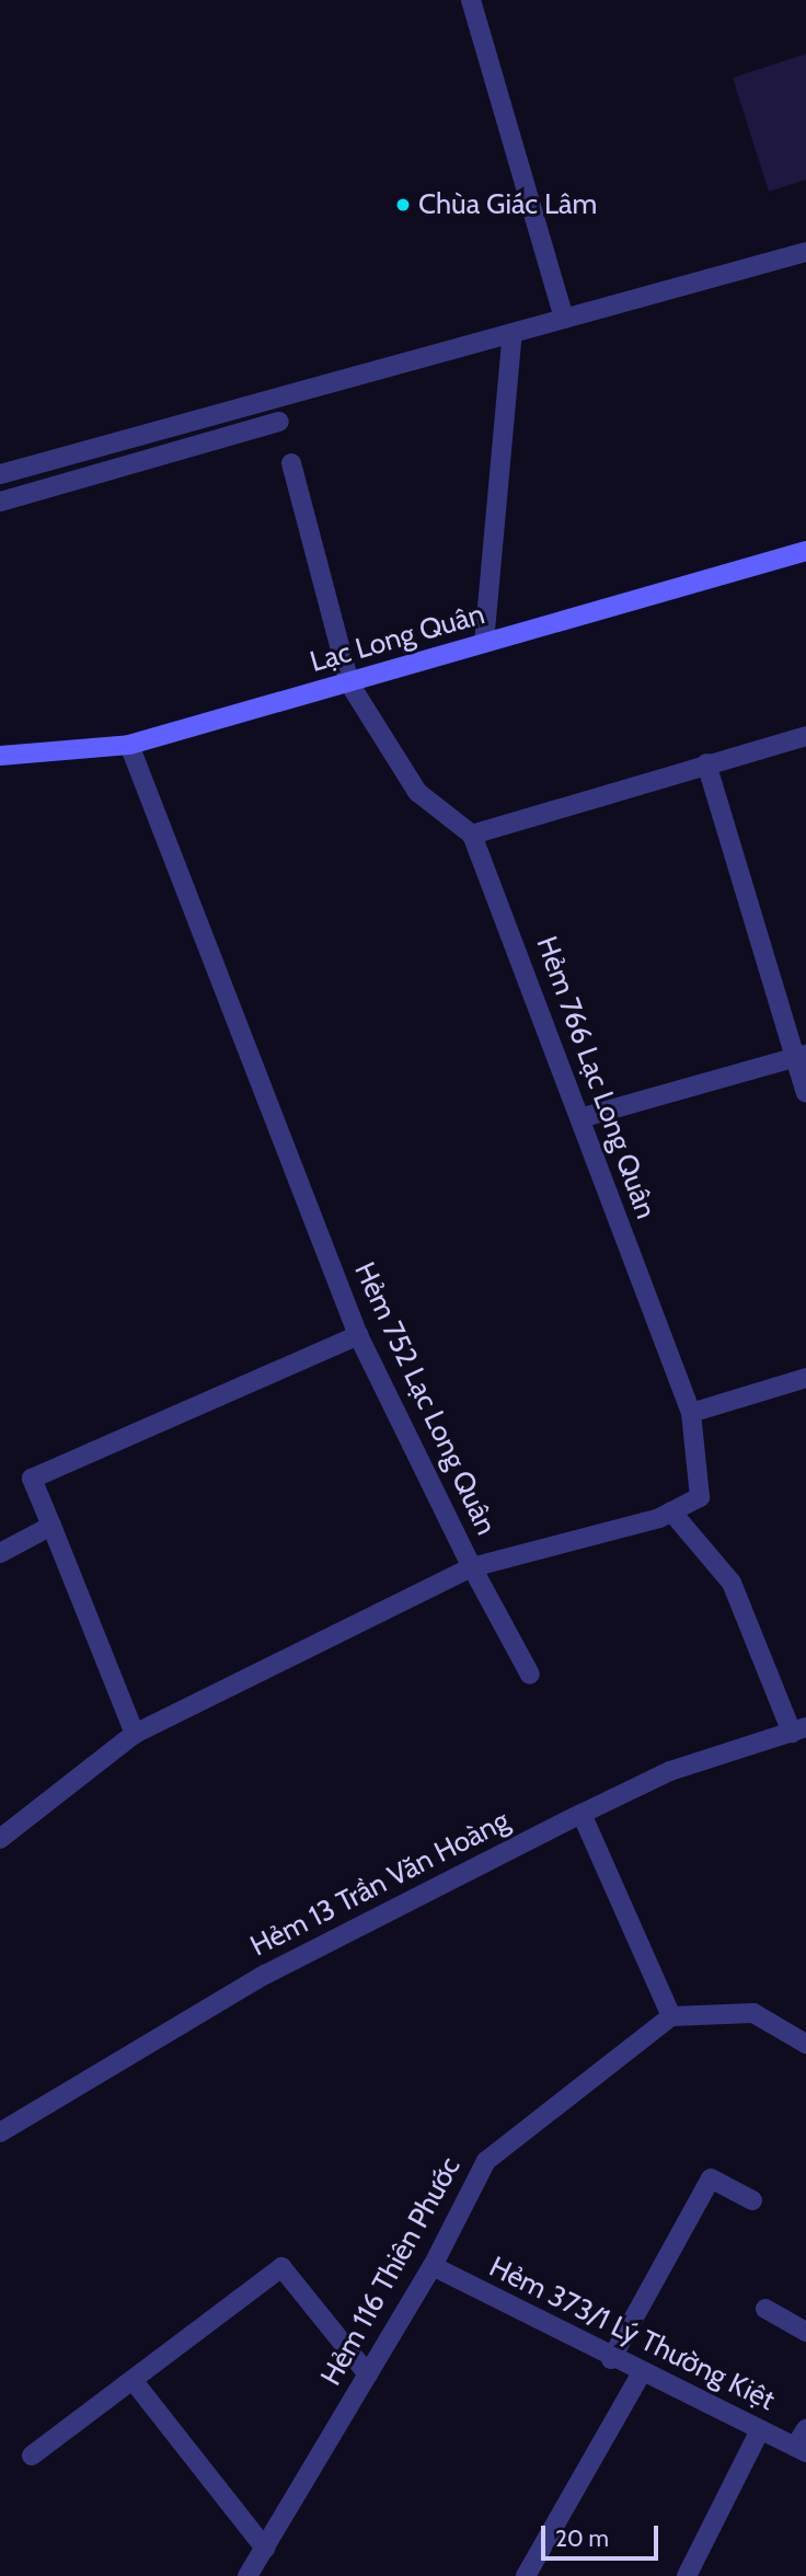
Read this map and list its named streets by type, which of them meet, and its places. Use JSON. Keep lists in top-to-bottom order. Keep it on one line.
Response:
{"streets":{"main road":["Lạc Long Quân"],"street":["Hẻm 766 Lạc Long Quân","Hẻm 752 Lạc Long Quân","Hẻm 13 Trần Văn Hoàng","Hẻm 116 Thiên Phước","Hẻm 373/1 Lý Thường Kiệt"]},"crossings":[["Lạc Long Quân","Hẻm 752 Lạc Long Quân"],["Hẻm 116 Thiên Phước","Hẻm 373/1 Lý Thường Kiệt"]],"places":["Chùa Giác Lâm"],"scale_bar":"20 m"}
